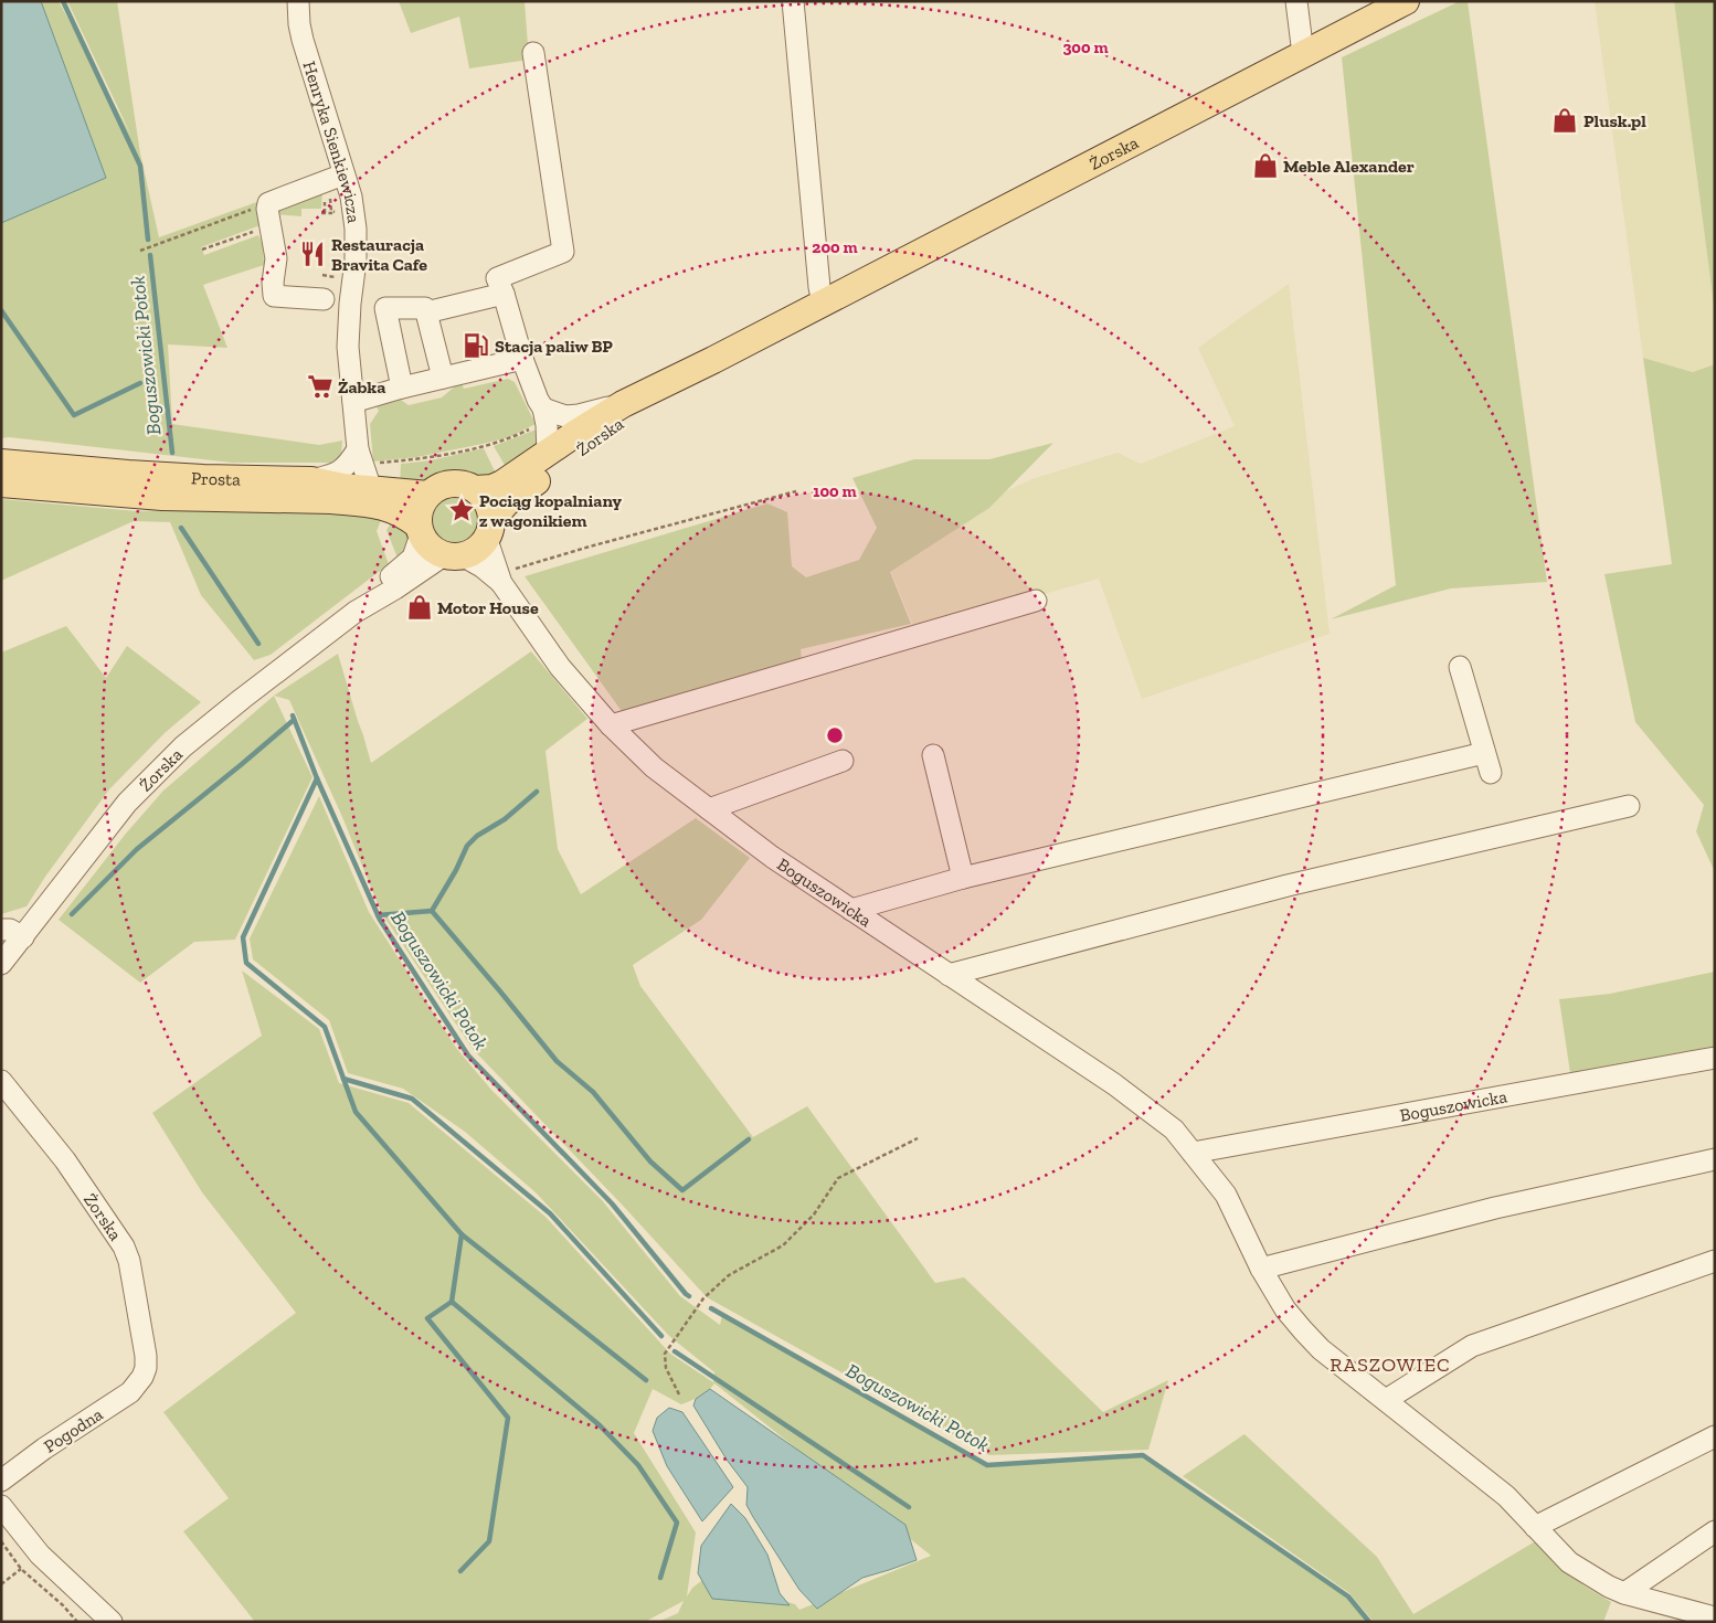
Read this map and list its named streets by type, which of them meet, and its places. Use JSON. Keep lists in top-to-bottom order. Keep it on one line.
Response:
{"streets":{"main road":["Żorska","Prosta"],"street":["Henryka Sienkiewicza","Boguszowicka","Pogodna"]},"crossings":[["Henryka Sienkiewicza","Prosta"],["Żorska","Prosta"],["Żorska","Boguszowicka"],["Żorska","Pogodna"],["Prosta","Boguszowicka"]],"districts":["RASZOWIEC"],"water":["Boguszowicki Potok"],"places":{"shop":["Plusk.pl","Meble Alexander","Motor House"],"restaurant":["Restauracja Bravita Cafe"],"fuel station":["Stacja paliw BP"],"supermarket":["Żabka"],"place":["Pociąg kopalniany z wagonikiem"]},"rings":["300 m","200 m","100 m"]}
